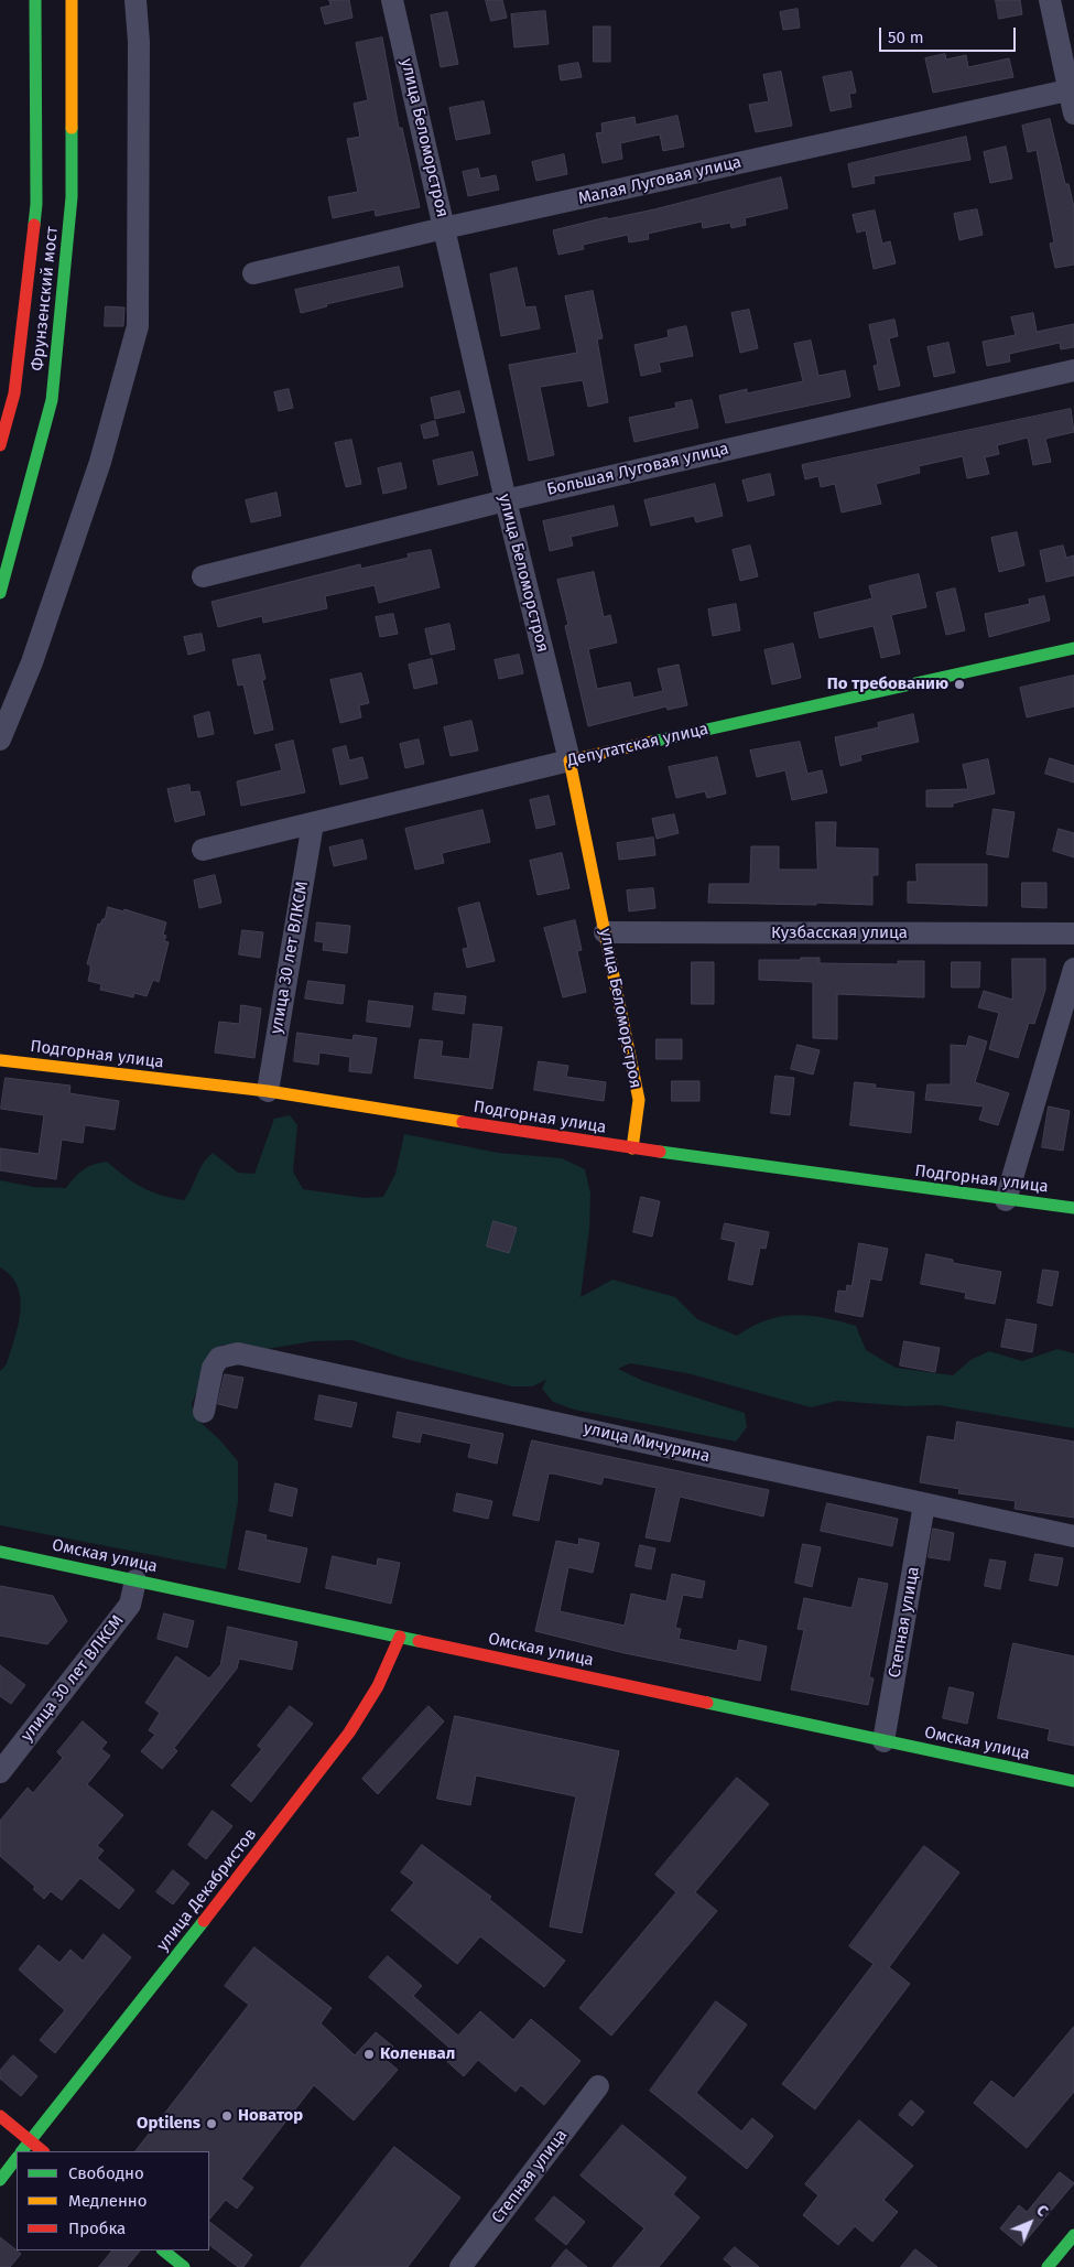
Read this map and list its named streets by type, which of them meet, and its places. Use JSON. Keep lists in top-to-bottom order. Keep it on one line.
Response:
{"streets":{"street":["улица Беломорстроя","Малая Луговая улица","Фрунзенский мост","Большая Луговая улица","Депутатская улица","Кузбасская улица","улица 30 лет ВЛКСМ","Подгорная улица","улица Мичурина","Омская улица","Степная улица","улица Декабристов"]},"crossings":[["улица Беломорстроя","Малая Луговая улица"],["улица Беломорстроя","Большая Луговая улица"],["улица Беломорстроя","Депутатская улица"],["улица Беломорстроя","Кузбасская улица"],["улица Беломорстроя","Подгорная улица"],["Депутатская улица","улица 30 лет ВЛКСМ"],["улица 30 лет ВЛКСМ","Подгорная улица"],["улица 30 лет ВЛКСМ","Омская улица"],["улица Мичурина","Степная улица"],["Омская улица","Степная улица"],["Омская улица","улица Декабристов"]],"places":["По требованию","Коленвал","Новатор","Optilens"],"legend":["Свободно","Медленно","Пробка"],"scale_bar":"50 m","north":"top right"}
